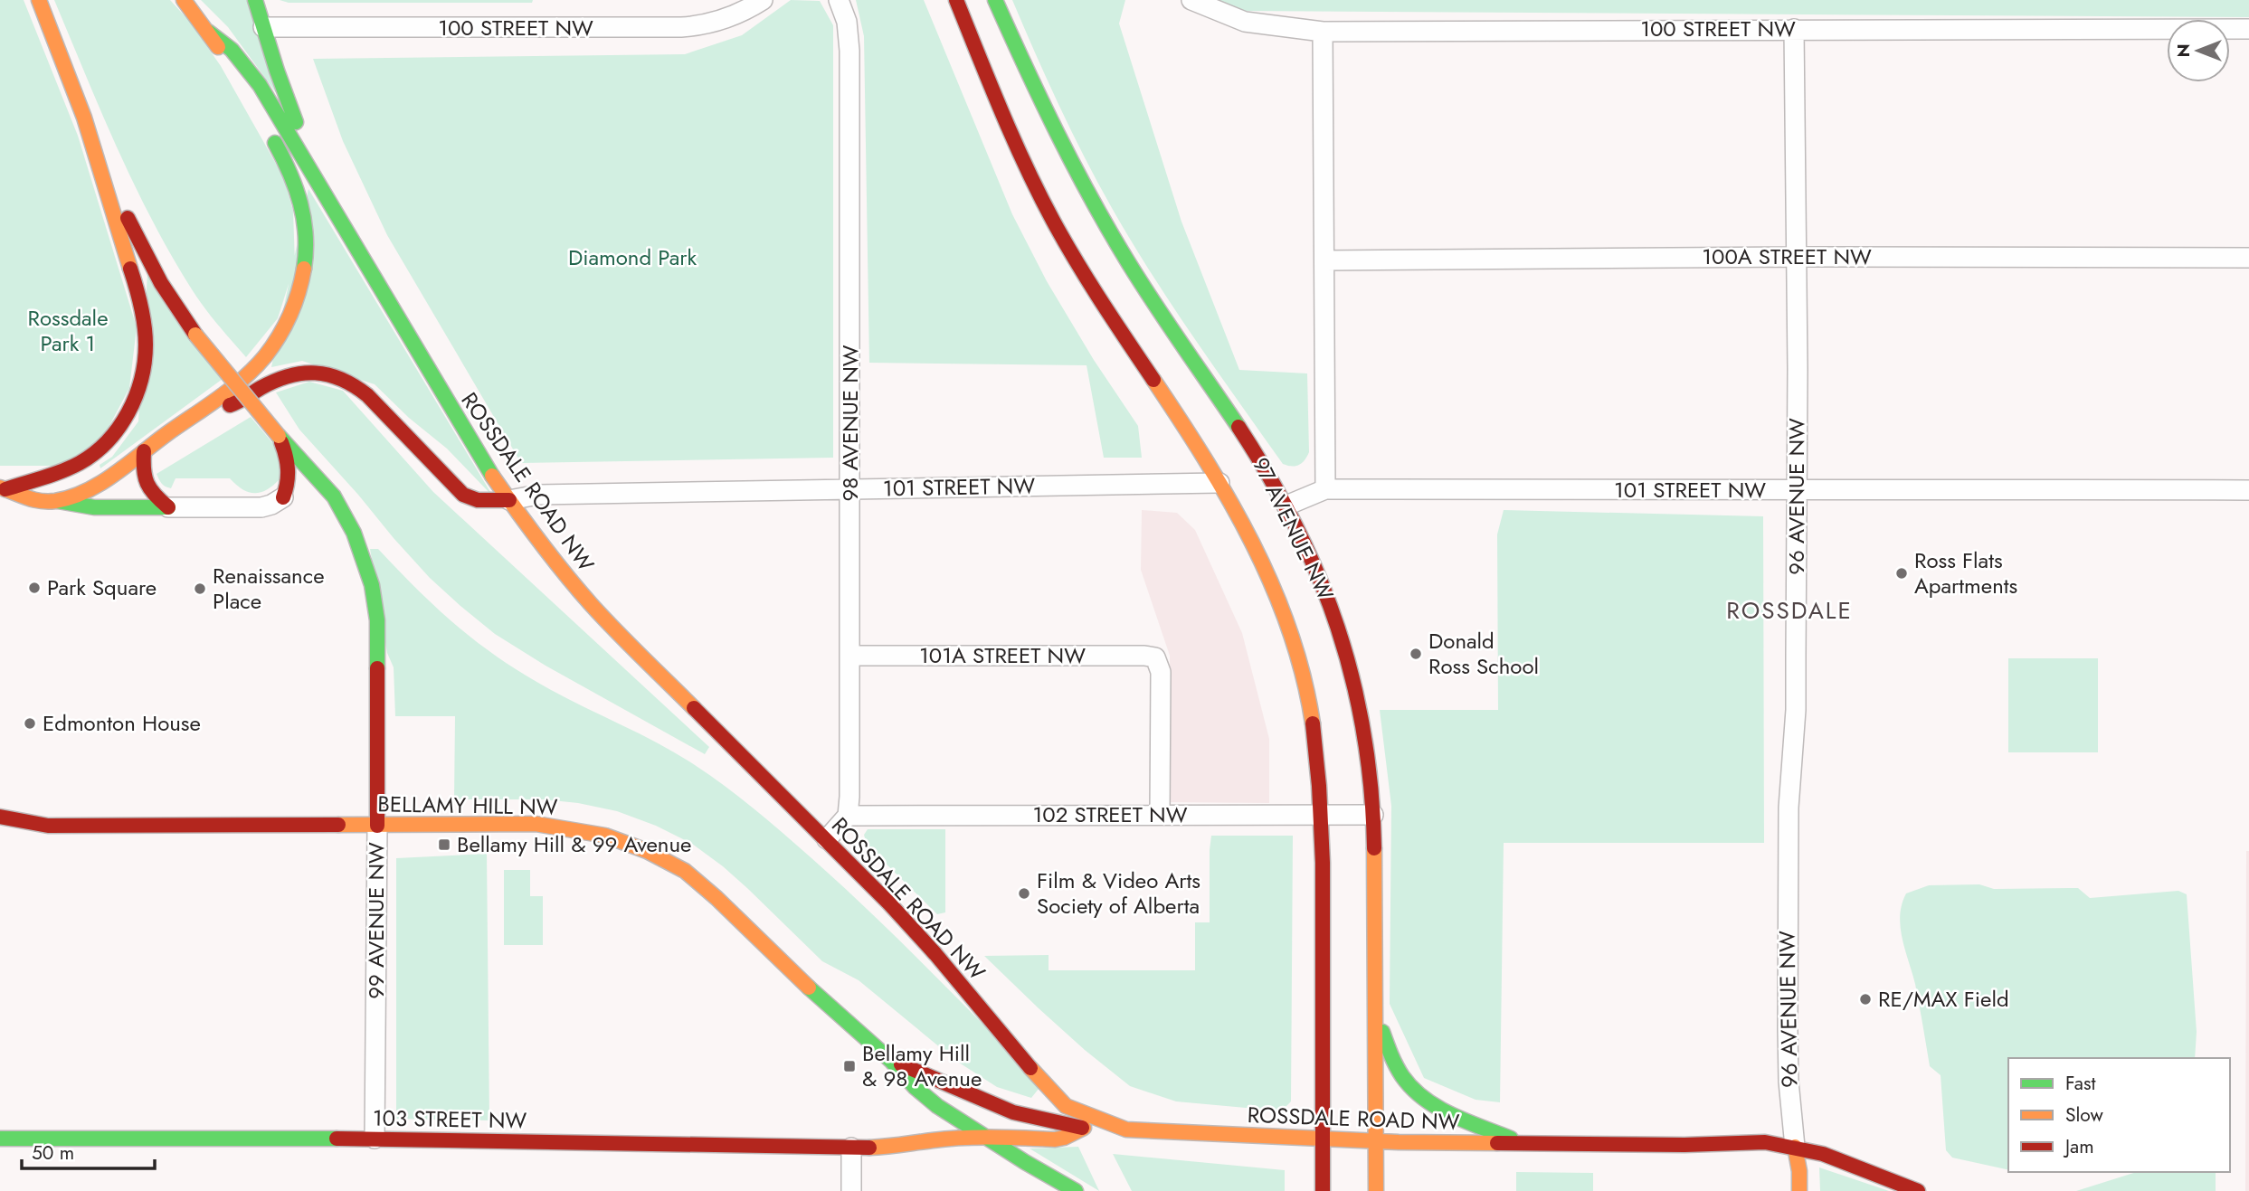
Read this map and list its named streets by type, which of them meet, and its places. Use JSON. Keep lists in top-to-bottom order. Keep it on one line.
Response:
{"streets":{"main road":["ROSSDALE ROAD NW","96 AVENUE NW","97 AVENUE NW","BELLAMY HILL NW","99 AVENUE NW","103 STREET NW"],"street":["100 STREET NW","100A STREET NW","98 AVENUE NW","101 STREET NW","101A STREET NW","102 STREET NW"]},"crossings":[["100 STREET NW","96 AVENUE NW"],["100A STREET NW","96 AVENUE NW"],["98 AVENUE NW","101 STREET NW"],["98 AVENUE NW","101A STREET NW"],["98 AVENUE NW","102 STREET NW"],["ROSSDALE ROAD NW","101 STREET NW"],["ROSSDALE ROAD NW","96 AVENUE NW"],["ROSSDALE ROAD NW","97 AVENUE NW"],["ROSSDALE ROAD NW","BELLAMY HILL NW"],["101 STREET NW","96 AVENUE NW"],["101 STREET NW","97 AVENUE NW"],["97 AVENUE NW","102 STREET NW"],["101A STREET NW","102 STREET NW"],["BELLAMY HILL NW","99 AVENUE NW"],["BELLAMY HILL NW","103 STREET NW"],["99 AVENUE NW","103 STREET NW"]],"districts":["ROSSDALE"],"parks":["Diamond Park","Rossdale Park 1"],"places":{"other":["Ross Flats Apartments","Park Square","Renaissance Place","Donald Ross School","Edmonton House","Film & Video Arts Society of Alberta","RE/MAX Field"],"transit":["Bellamy Hill & 99 Avenue","Bellamy Hill & 98 Avenue"]},"legend":["Fast","Slow","Jam"],"scale_bar":"50 m","north":"left"}
